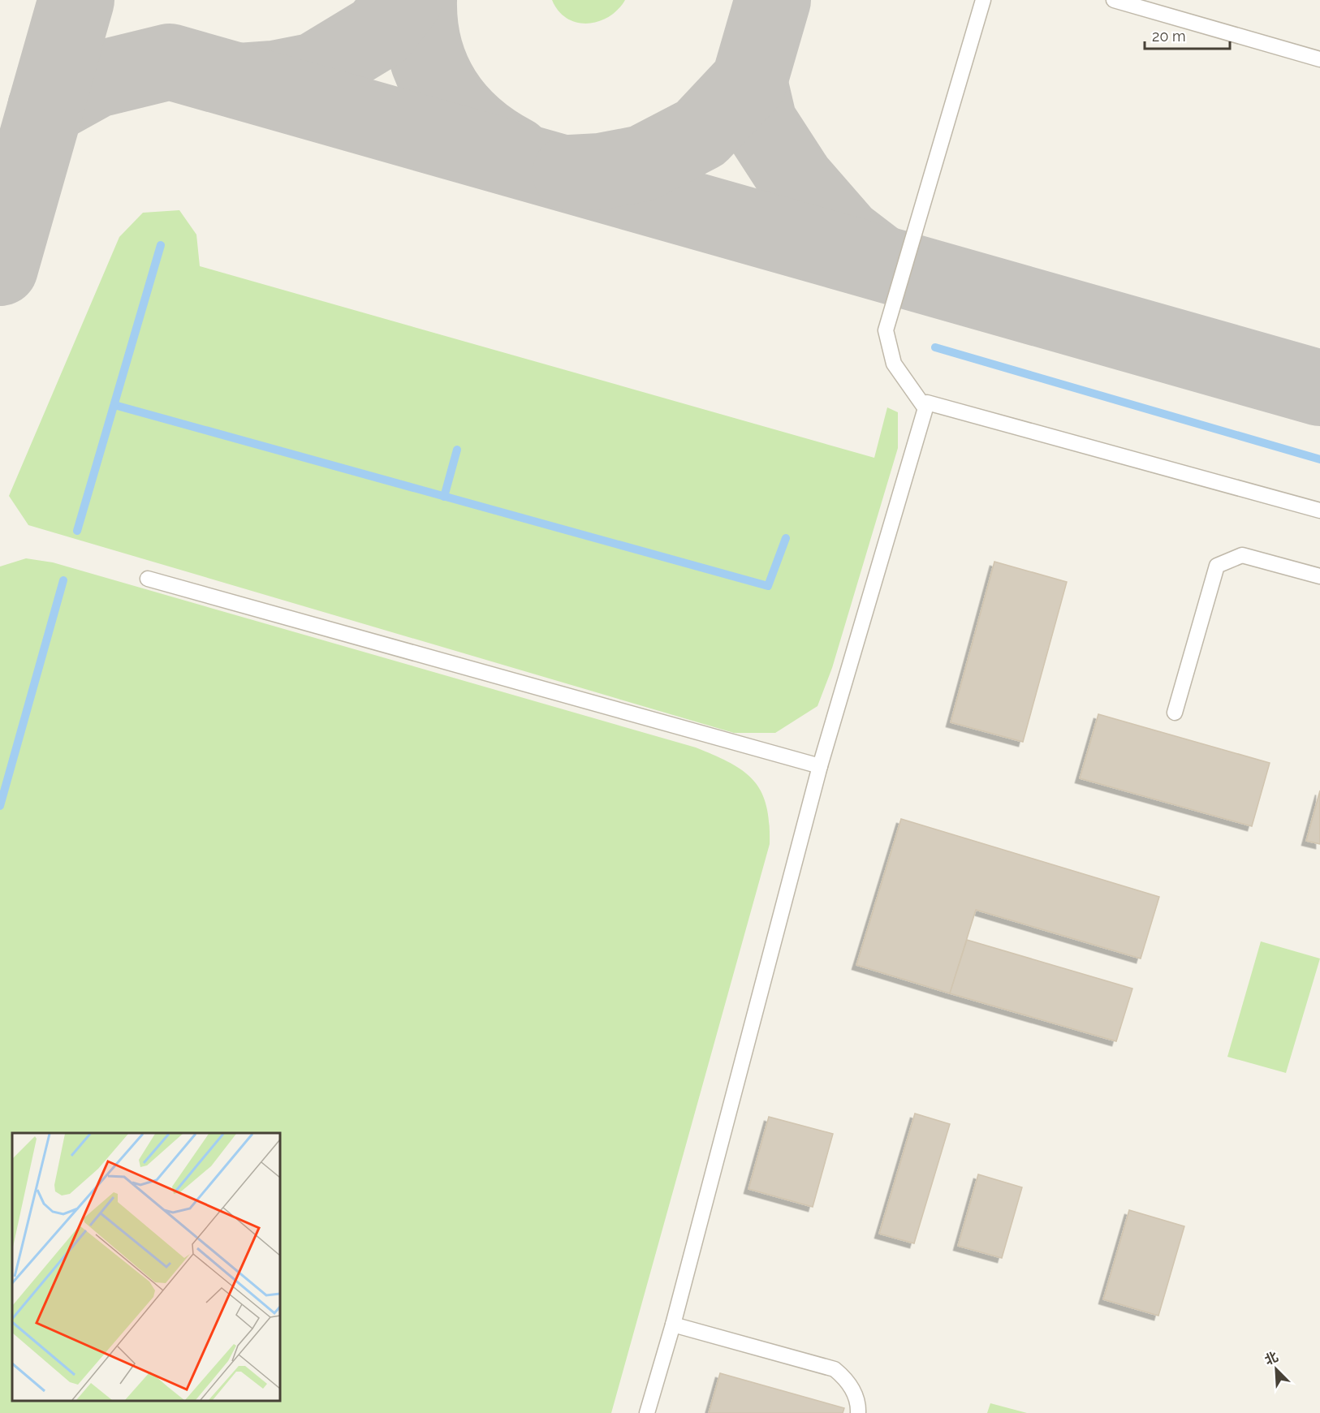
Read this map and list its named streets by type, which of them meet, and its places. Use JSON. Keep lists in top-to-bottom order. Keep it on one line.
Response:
{"scale_bar":"20 m","north":"top left"}
